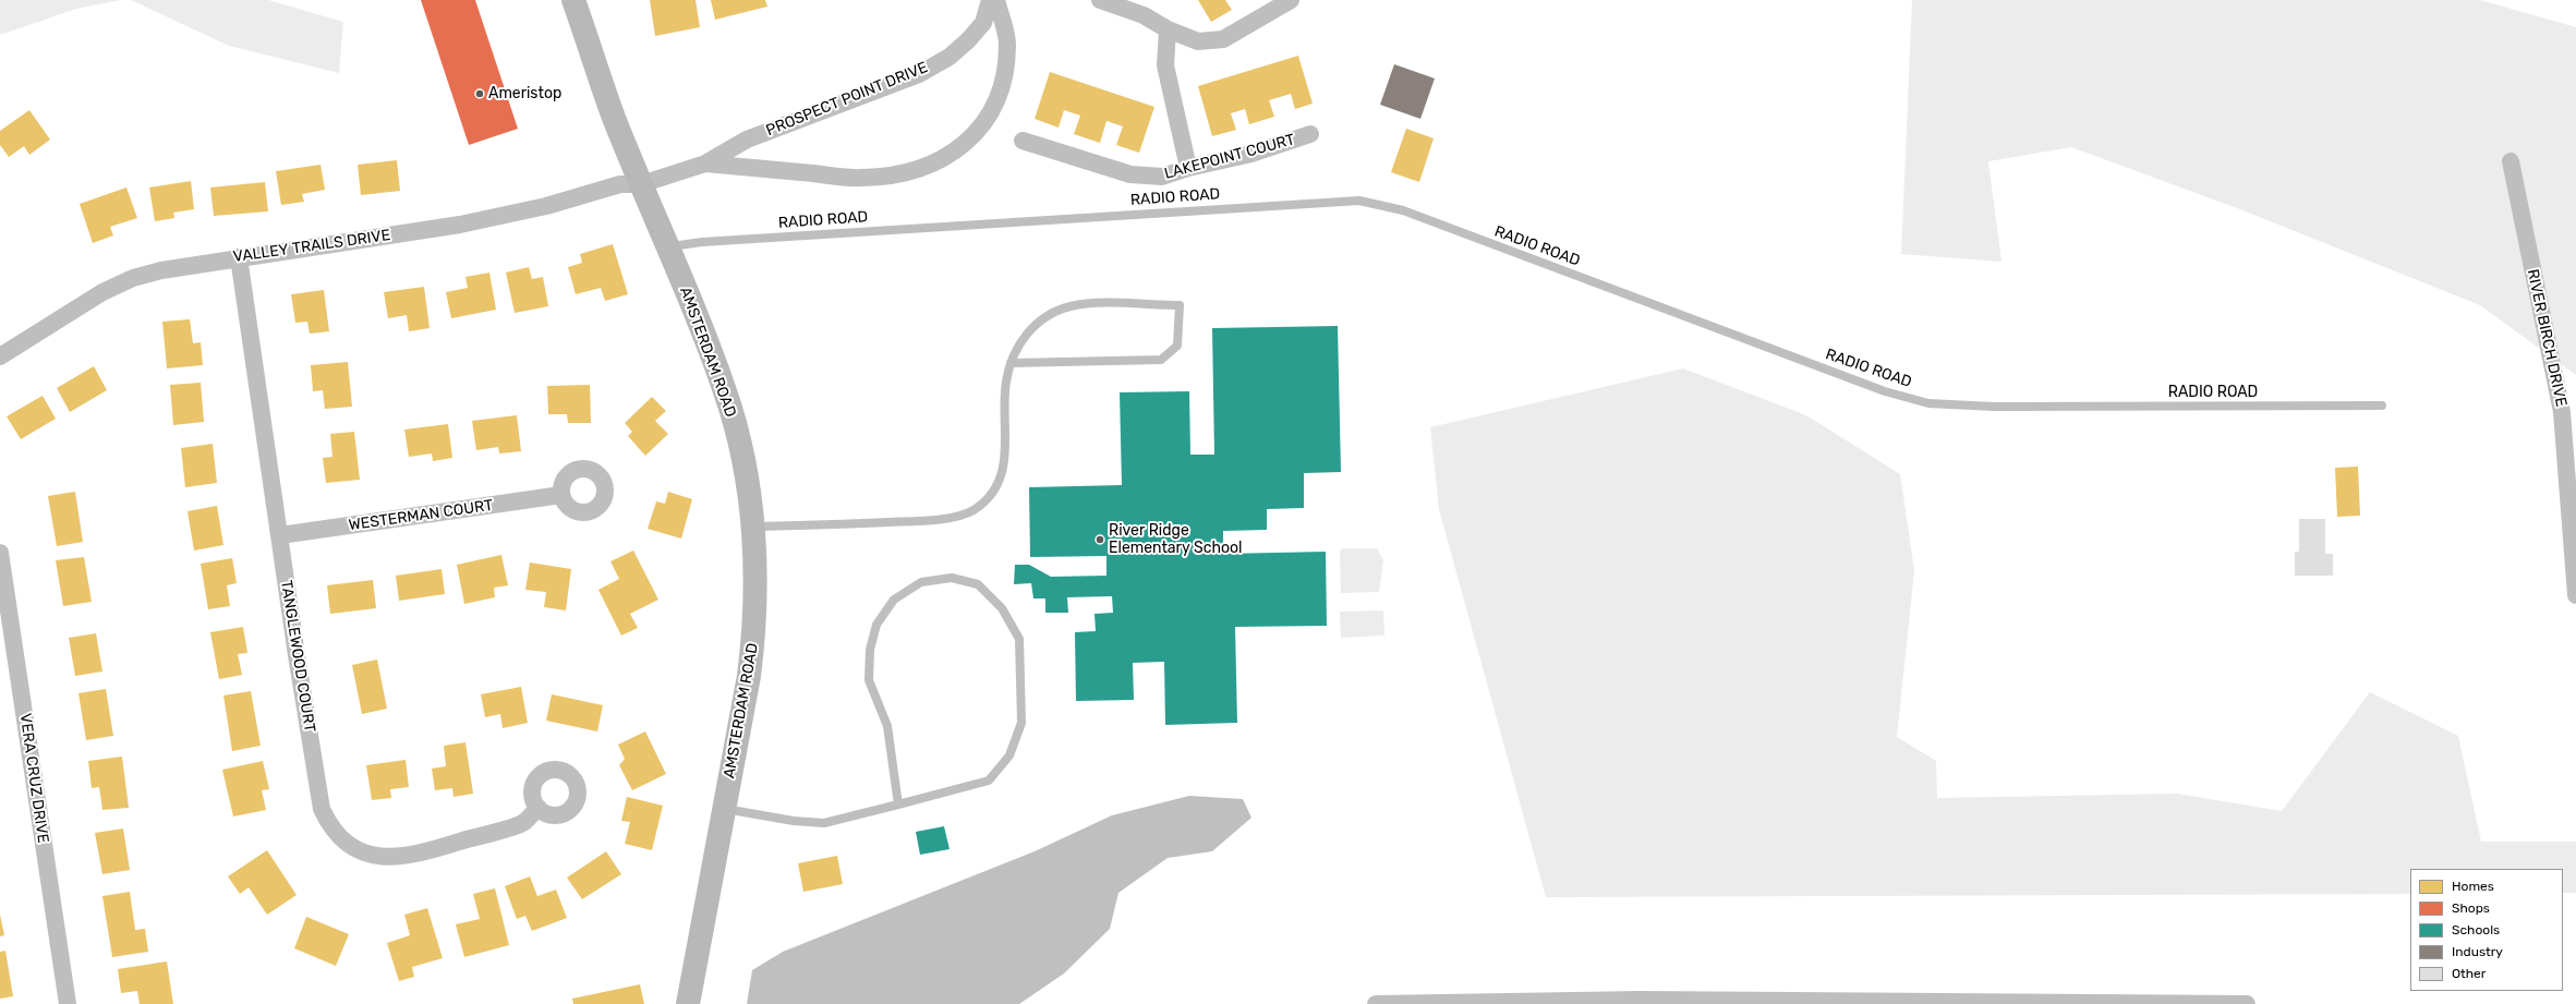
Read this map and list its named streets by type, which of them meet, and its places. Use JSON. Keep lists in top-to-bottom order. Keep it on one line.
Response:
{"streets":{"main road":["AMSTERDAM ROAD"],"street":["PROSPECT POINT DRIVE","LAKEPOINT COURT","VALLEY TRAILS DRIVE","RIVER BIRCH DRIVE","WESTERMAN COURT","TANGLEWOOD COURT","VERA CRUZ DRIVE"],"lane":["RADIO ROAD"]},"crossings":[["PROSPECT POINT DRIVE","VALLEY TRAILS DRIVE"],["PROSPECT POINT DRIVE","AMSTERDAM ROAD"],["RADIO ROAD","AMSTERDAM ROAD"],["VALLEY TRAILS DRIVE","AMSTERDAM ROAD"],["VALLEY TRAILS DRIVE","TANGLEWOOD COURT"],["WESTERMAN COURT","TANGLEWOOD COURT"]],"places":["Ameristop","River Ridge Elementary School"],"legend":["Homes","Shops","Schools","Industry","Other"]}
